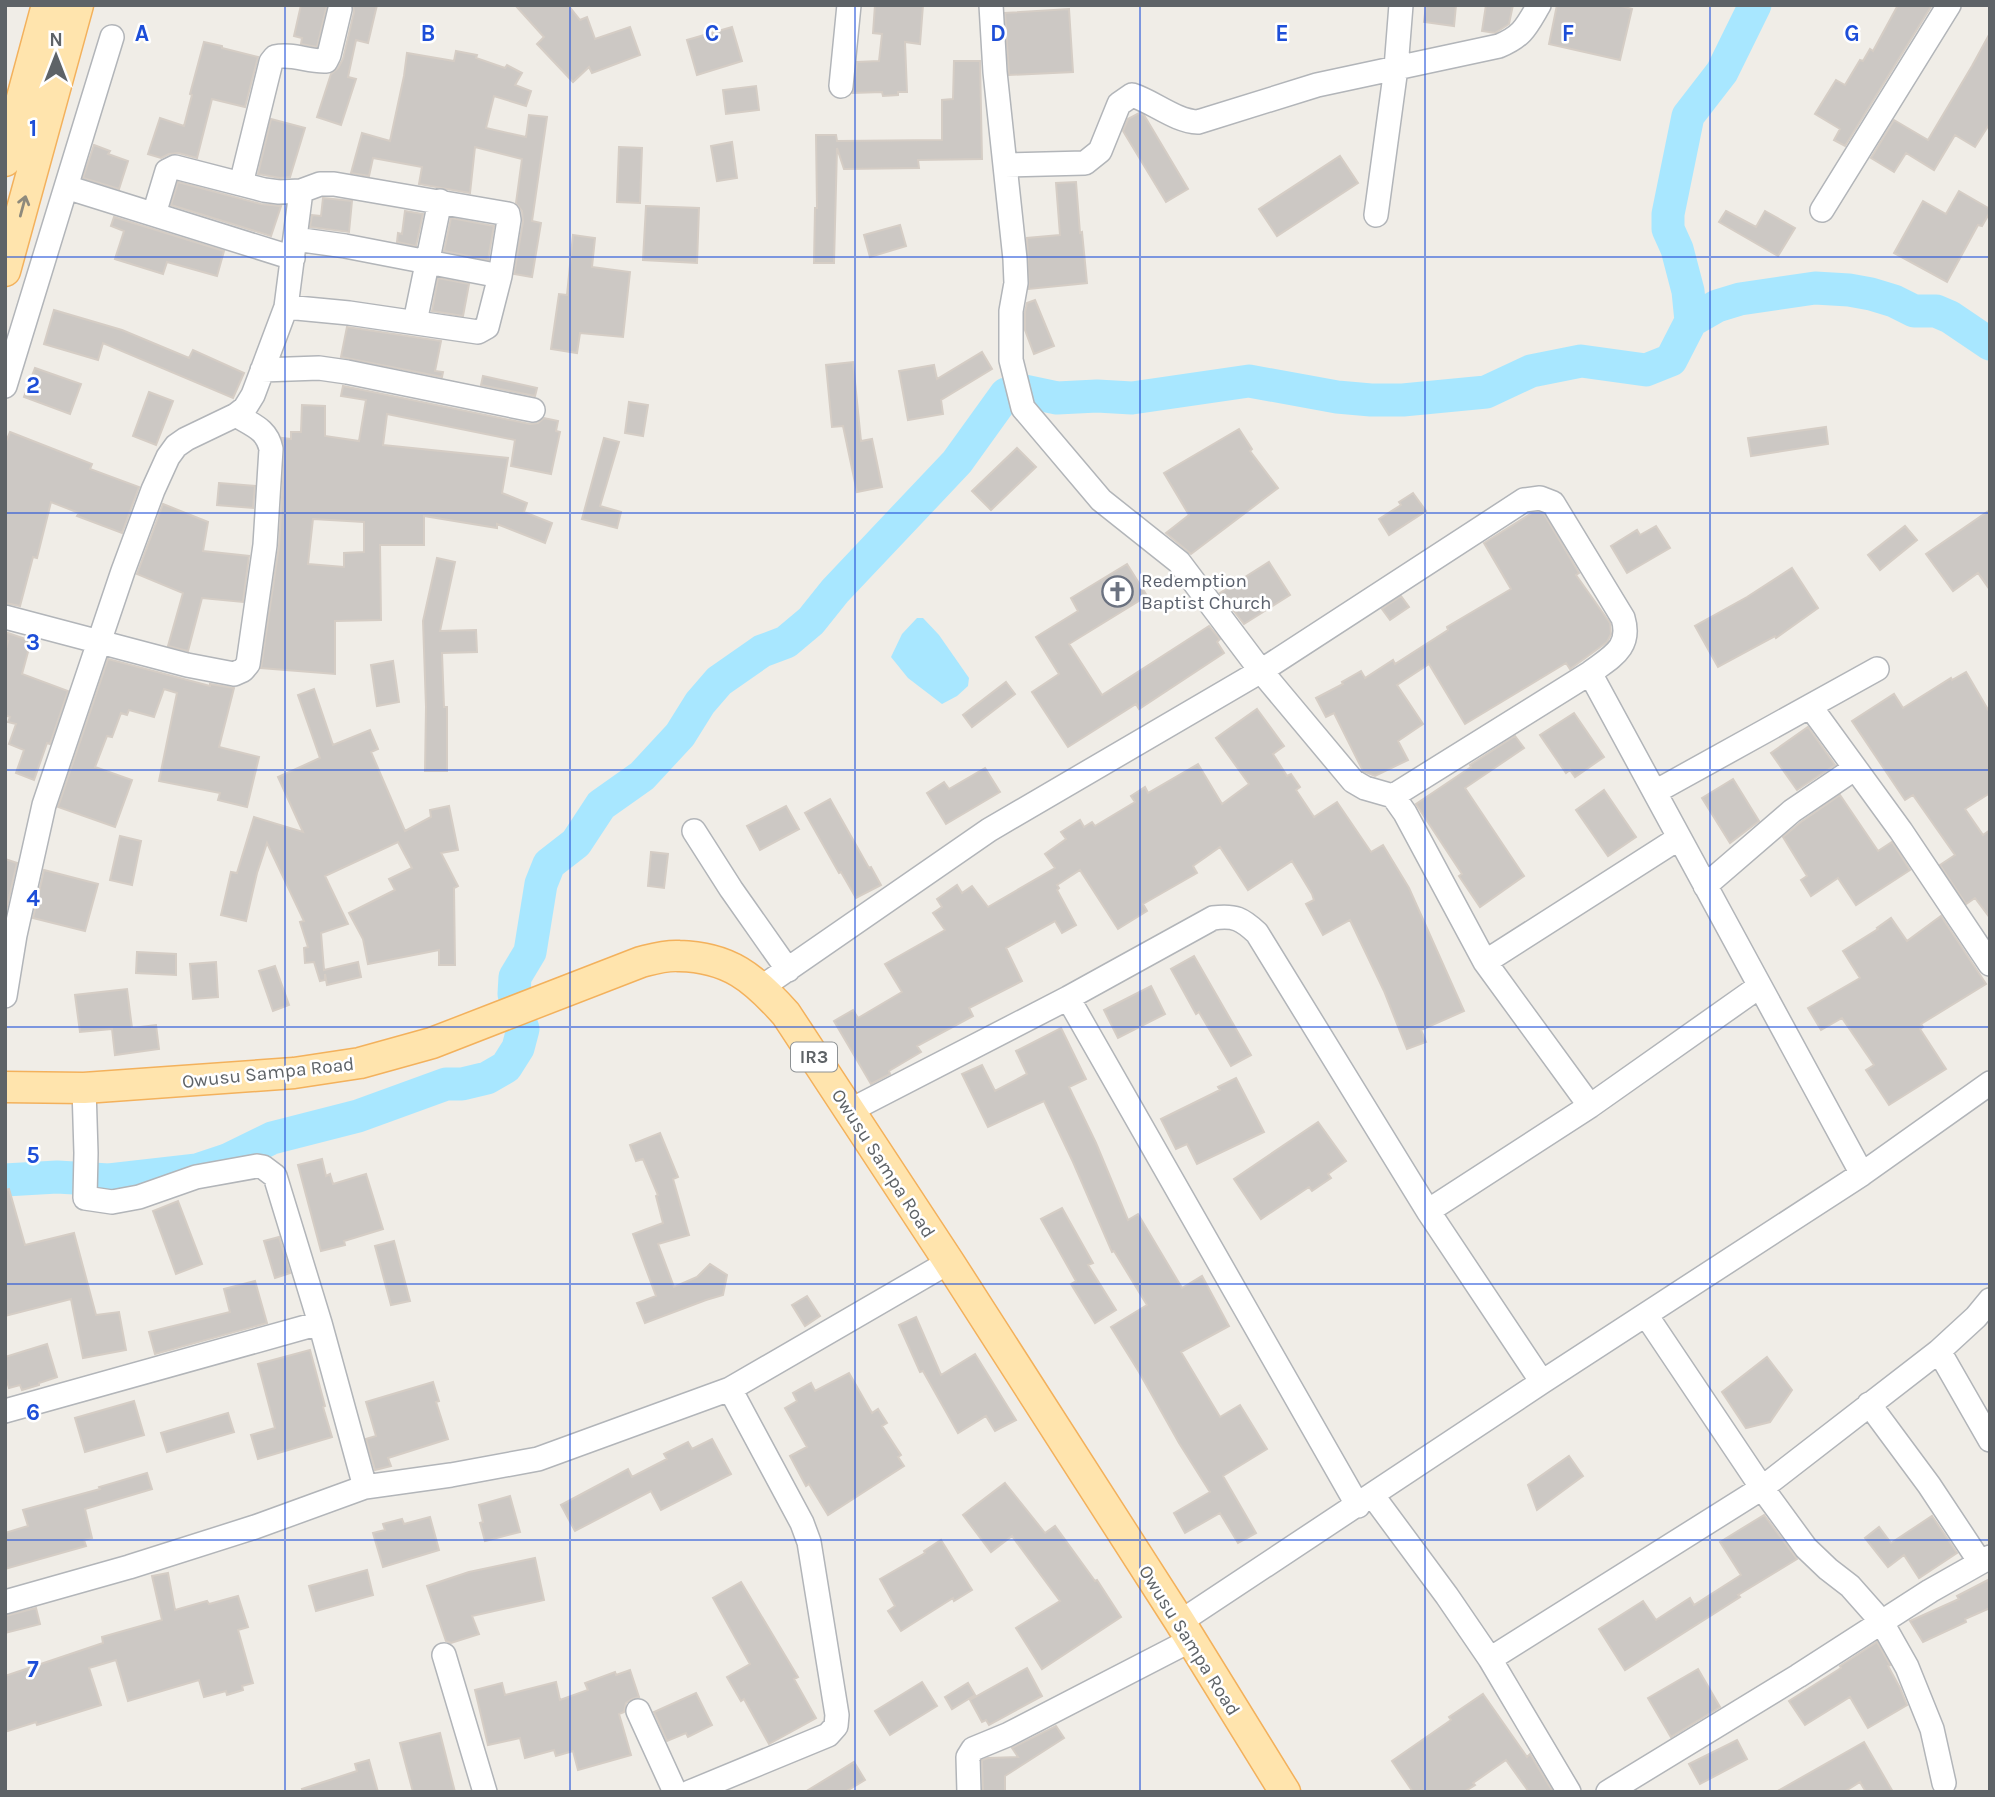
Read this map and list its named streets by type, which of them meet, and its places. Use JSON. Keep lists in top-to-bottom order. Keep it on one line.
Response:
{"streets":{"main road":["IR3","Owusu Sampa Road"]},"places":{"church":["Redemption Baptist Church"]},"north":"top","grid":{"columns":["A","B","C","D","E","F","G"],"rows":["1","2","3","4","5","6","7"]}}
